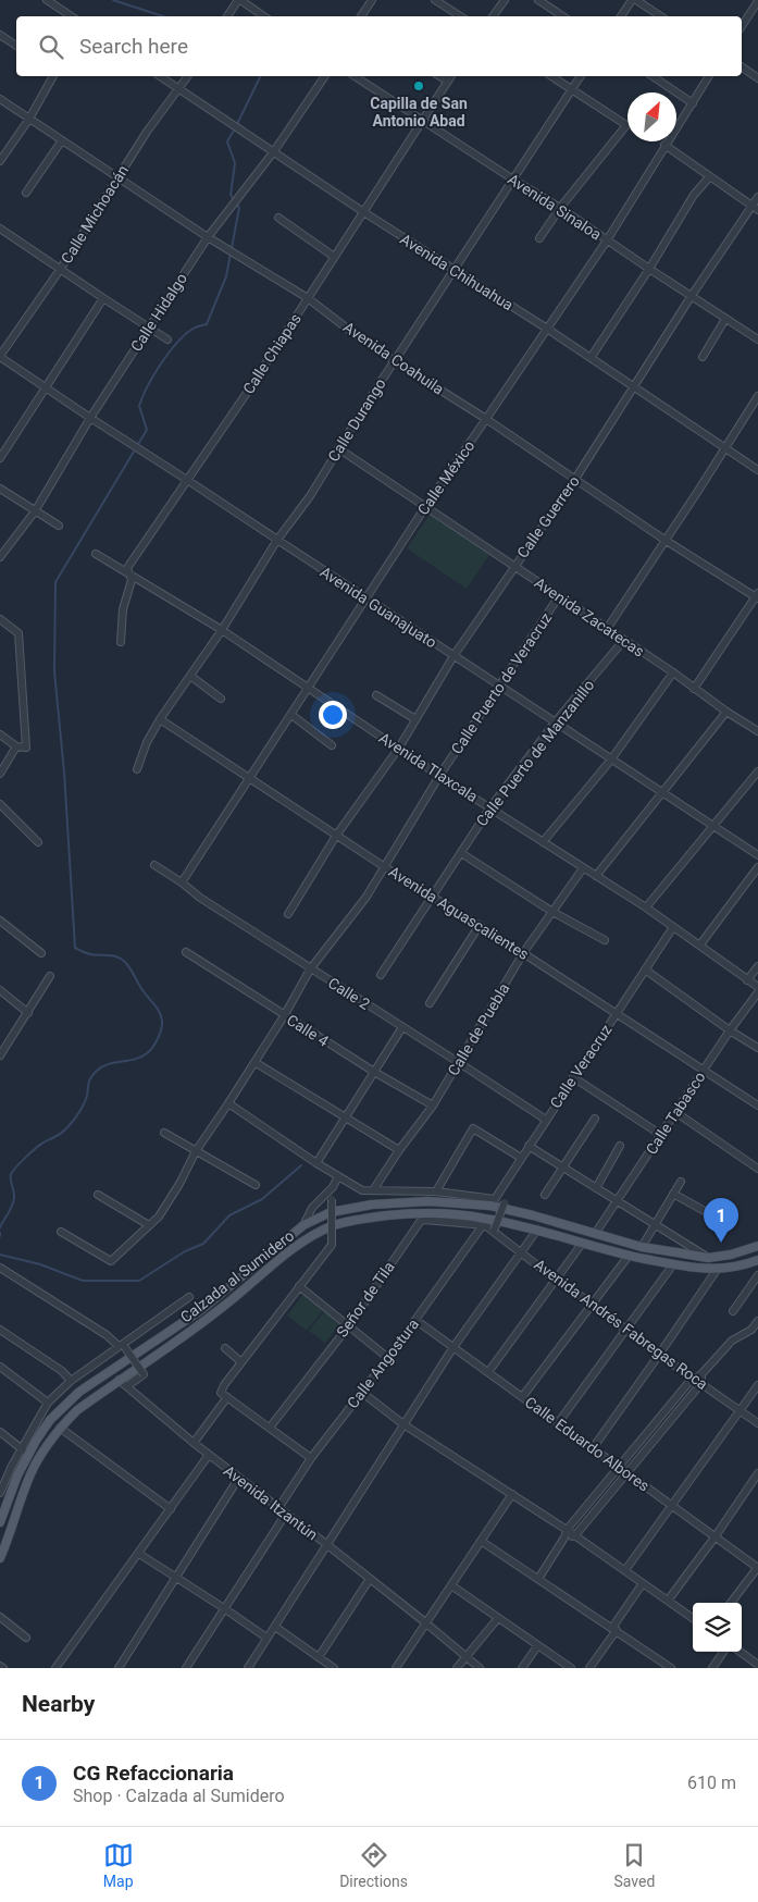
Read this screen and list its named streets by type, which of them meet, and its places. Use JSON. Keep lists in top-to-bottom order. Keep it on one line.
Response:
{"streets":{"main road":["Calzada al Sumidero"],"street":["Avenida Sinaloa","Calle Michoacán","Avenida Chihuahua","Calle Hidalgo","Calle Chiapas","Avenida Coahuila","Calle Durango","Calle México","Calle Guerrero","Avenida Guanajuato","Avenida Zacatecas","Calle Puerto de Veracruz","Calle Puerto de Manzanillo","Avenida Tlaxcala","Avenida Aguascalientes","Calle 2","Calle de Puebla","Calle 4","Calle Veracruz","Calle Tabasco","Señor de Tila","Avenida Andrés Fabregas Roca","Calle Angostura","Calle Eduardo Albores","Avenida Itzantún"]},"crossings":[["Avenida Sinaloa","Calle Chiapas"],["Avenida Sinaloa","Calle Durango"],["Avenida Sinaloa","Calle México"],["Avenida Sinaloa","Calle Guerrero"],["Calle Michoacán","Avenida Chihuahua"],["Calle Michoacán","Avenida Coahuila"],["Calle Michoacán","Avenida Guanajuato"],["Avenida Chihuahua","Calle Hidalgo"],["Avenida Chihuahua","Calle Chiapas"],["Avenida Chihuahua","Calle Durango"],["Avenida Chihuahua","Calle México"],["Avenida Chihuahua","Calle Guerrero"],["Calle Hidalgo","Avenida Coahuila"],["Calle Hidalgo","Avenida Guanajuato"],["Calle Chiapas","Avenida Coahuila"],["Calle Chiapas","Avenida Guanajuato"],["Calle Chiapas","Avenida Tlaxcala"],["Avenida Coahuila","Calle Durango"],["Avenida Coahuila","Calle México"],["Avenida Coahuila","Calle Guerrero"],["Calle Durango","Avenida Guanajuato"],["Calle Durango","Avenida Zacatecas"],["Calle Durango","Avenida Tlaxcala"],["Calle Durango","Avenida Aguascalientes"],["Calle México","Avenida Guanajuato"],["Calle México","Avenida Zacatecas"],["Calle México","Avenida Tlaxcala"],["Calle México","Avenida Aguascalientes"],["Calle México","Calle 2"],["Calle Guerrero","Avenida Guanajuato"],["Calle Guerrero","Avenida Zacatecas"],["Calle Guerrero","Avenida Tlaxcala"],["Calle Guerrero","Avenida Aguascalientes"],["Avenida Guanajuato","Calle Puerto de Veracruz"],["Avenida Guanajuato","Calle Puerto de Manzanillo"],["Avenida Zacatecas","Calle Puerto de Veracruz"],["Avenida Zacatecas","Calle Puerto de Manzanillo"],["Calle Puerto de Veracruz","Avenida Tlaxcala"],["Calle Puerto de Veracruz","Avenida Aguascalientes"],["Calle Puerto de Veracruz","Calle 2"],["Calle Puerto de Veracruz","Calle 4"],["Calle Puerto de Manzanillo","Avenida Tlaxcala"],["Calle Puerto de Manzanillo","Avenida Aguascalientes"],["Avenida Tlaxcala","Calle de Puebla"],["Avenida Tlaxcala","Calle Veracruz"],["Avenida Aguascalientes","Calle de Puebla"],["Avenida Aguascalientes","Calle Veracruz"],["Avenida Aguascalientes","Calle Tabasco"],["Calle 2","Calle de Puebla"],["Calle 2","Calle Veracruz"],["Calle de Puebla","Calle 4"],["Calle Veracruz","Calzada al Sumidero"],["Calle Tabasco","Calzada al Sumidero"],["Calzada al Sumidero","Señor de Tila"],["Calzada al Sumidero","Avenida Andrés Fabregas Roca"],["Calzada al Sumidero","Calle Angostura"],["Calzada al Sumidero","Avenida Itzantún"],["Señor de Tila","Avenida Andrés Fabregas Roca"],["Señor de Tila","Calle Angostura"],["Avenida Andrés Fabregas Roca","Calle Angostura"],["Calle Angostura","Calle Eduardo Albores"],["Calle Angostura","Avenida Itzantún"]],"places":["Capilla de San Antonio Abad"],"north":"top right","page":{"search":"Search here","pins":"1","heading":"Nearby","list":[{"mark":"1","name":"CG Refaccionaria","note":"Shop · Calzada al Sumidero","value":"610 m"}],"nav":["Map","Directions","Saved"]}}
